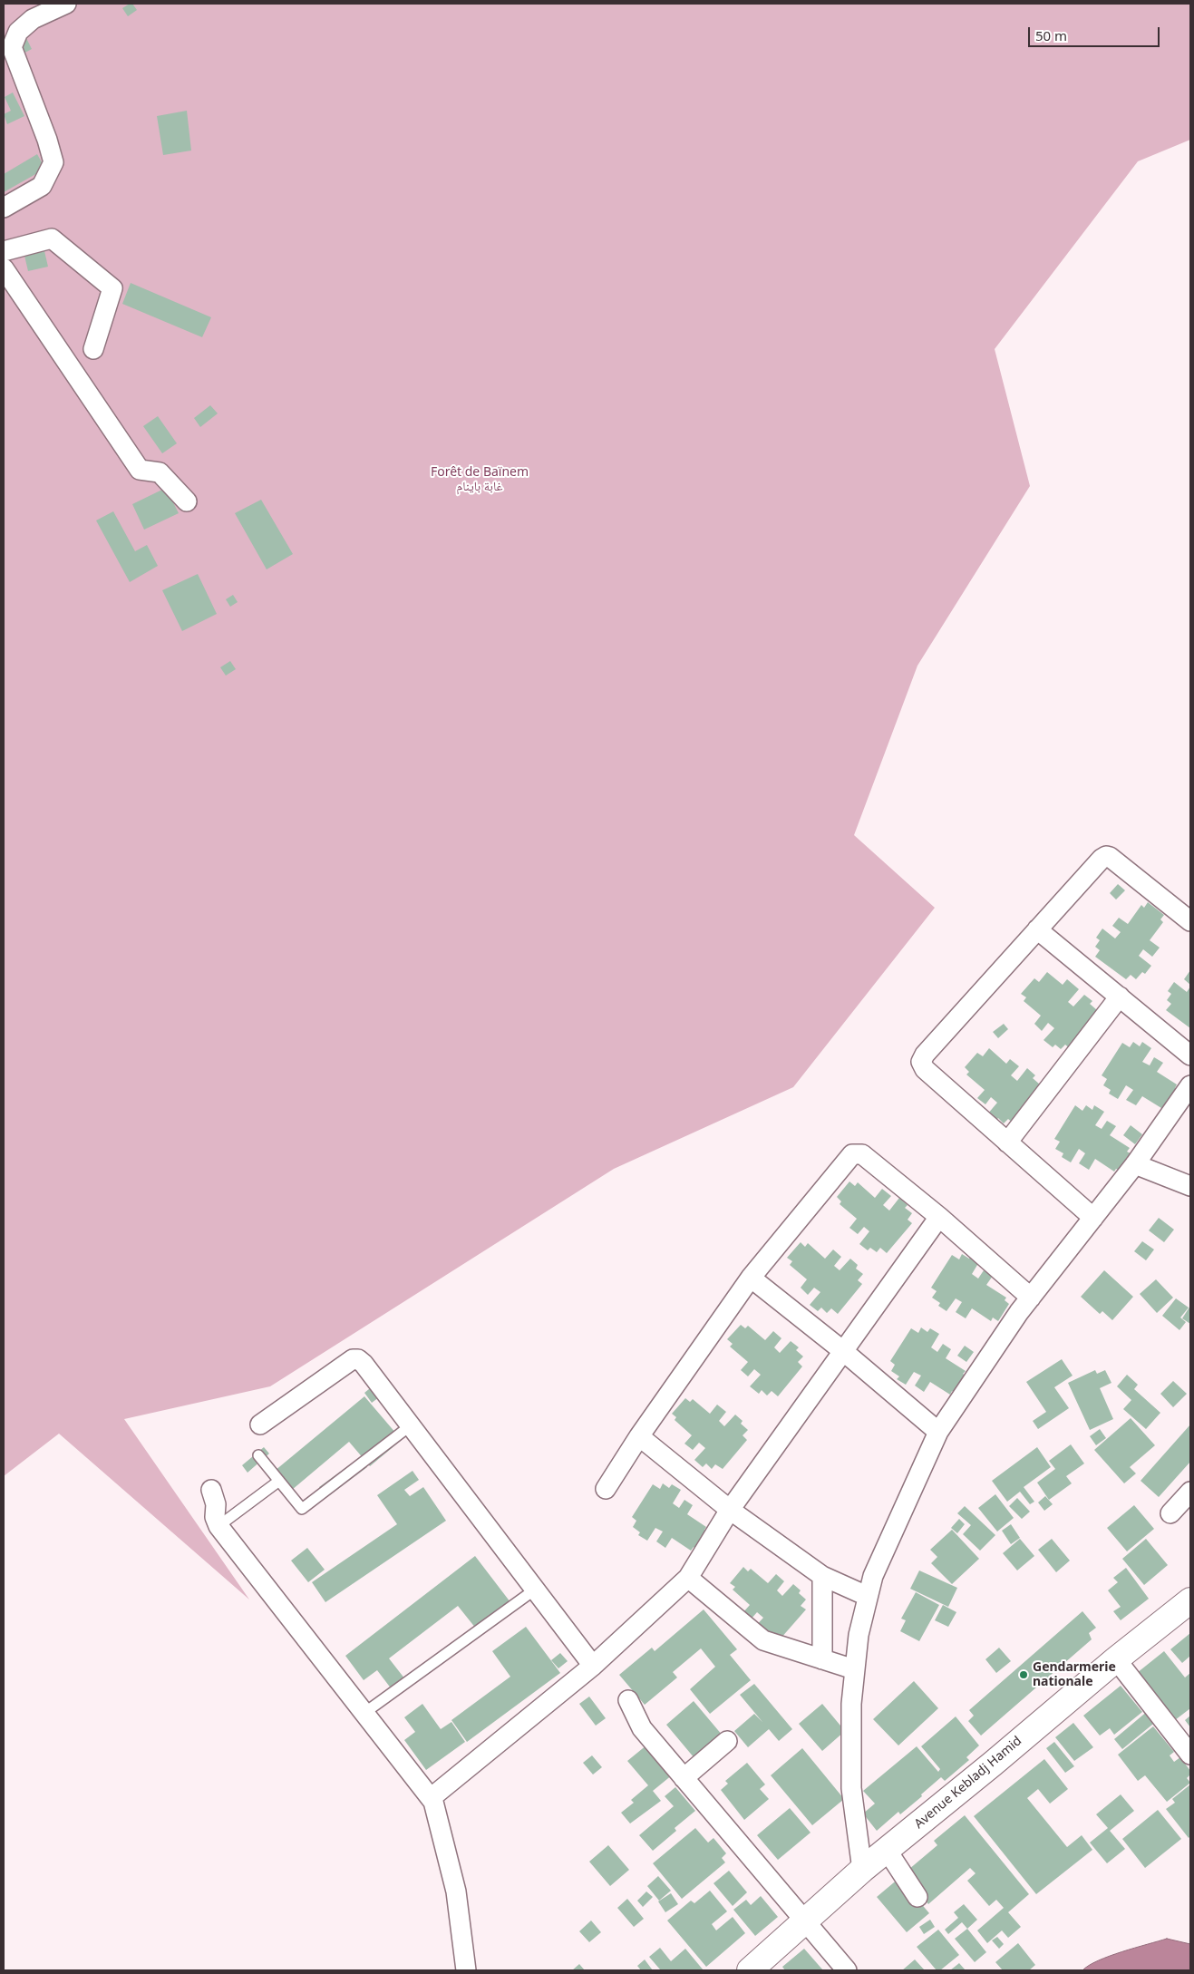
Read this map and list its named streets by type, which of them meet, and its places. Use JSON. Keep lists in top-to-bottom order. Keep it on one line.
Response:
{"streets":{"main road":["Avenue Kebladj Hamid"]},"parks":["Forêt de Baïnem غابة باينام"],"places":["Gendarmerie nationale"],"scale_bar":"50 m"}
